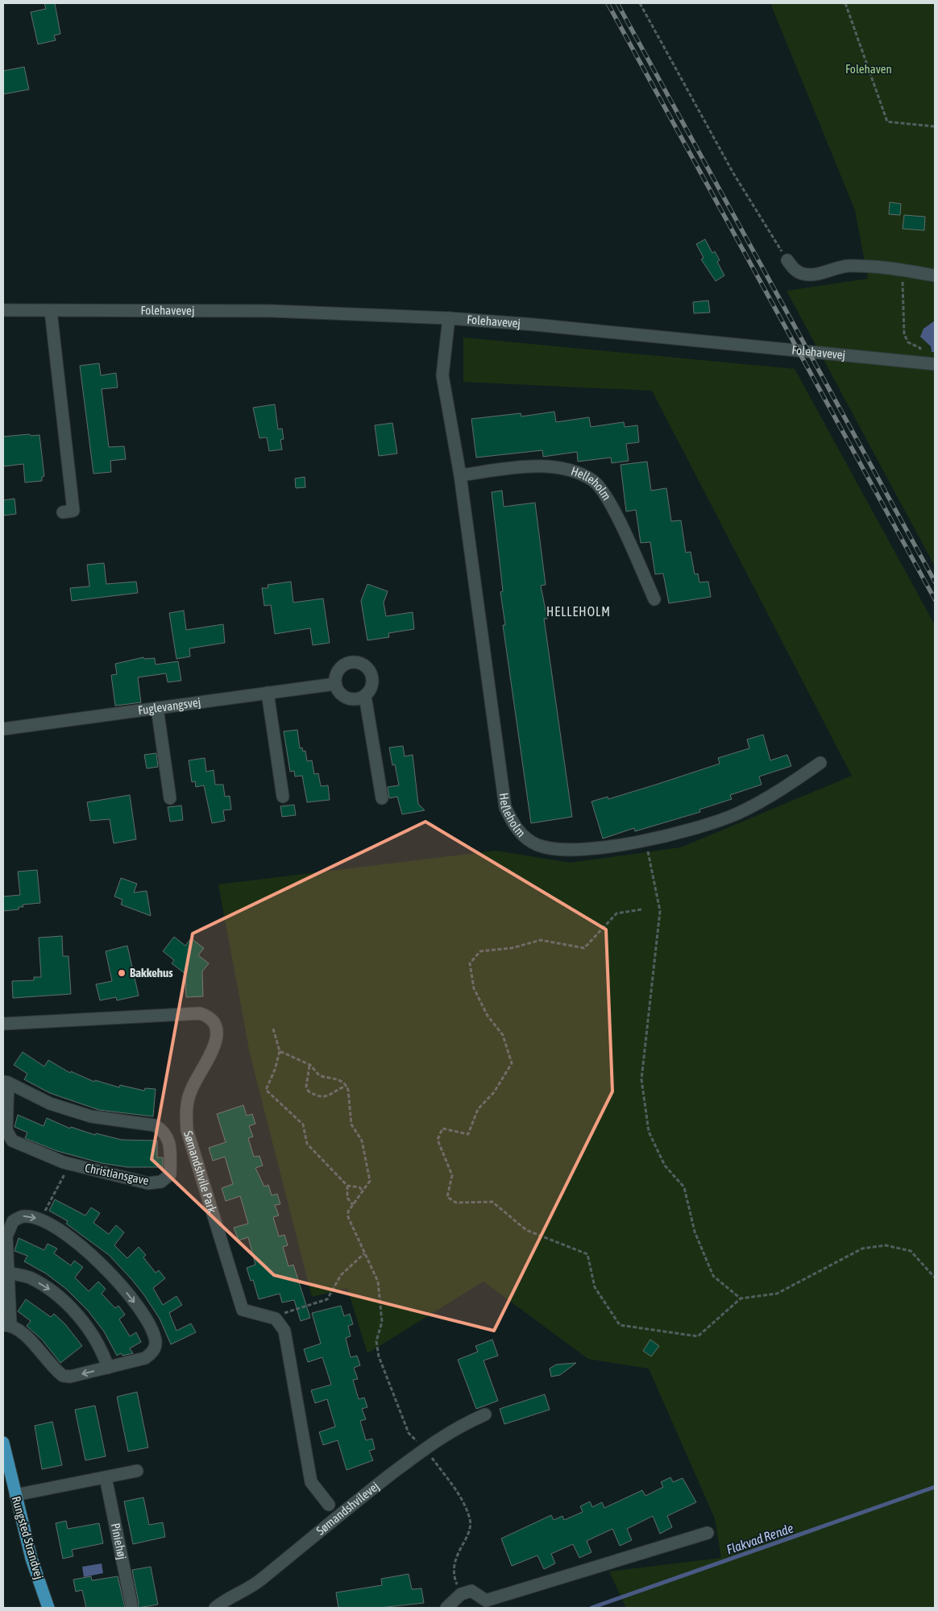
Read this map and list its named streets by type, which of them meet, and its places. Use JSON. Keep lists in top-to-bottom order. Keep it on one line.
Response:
{"streets":{"main road":["Rungsted Strandvej"],"street":["Folehavevej","Helleholm","Fuglevangsvej","Sømandshvile Park","Christiansgave","Sømandshvilevej","Piniehøj"]},"crossings":[["Folehavevej","Helleholm"]],"districts":["HELLEHOLM"],"water":["Flakvad Rende"],"parks":["Folehaven"],"places":["Bakkehus"]}
